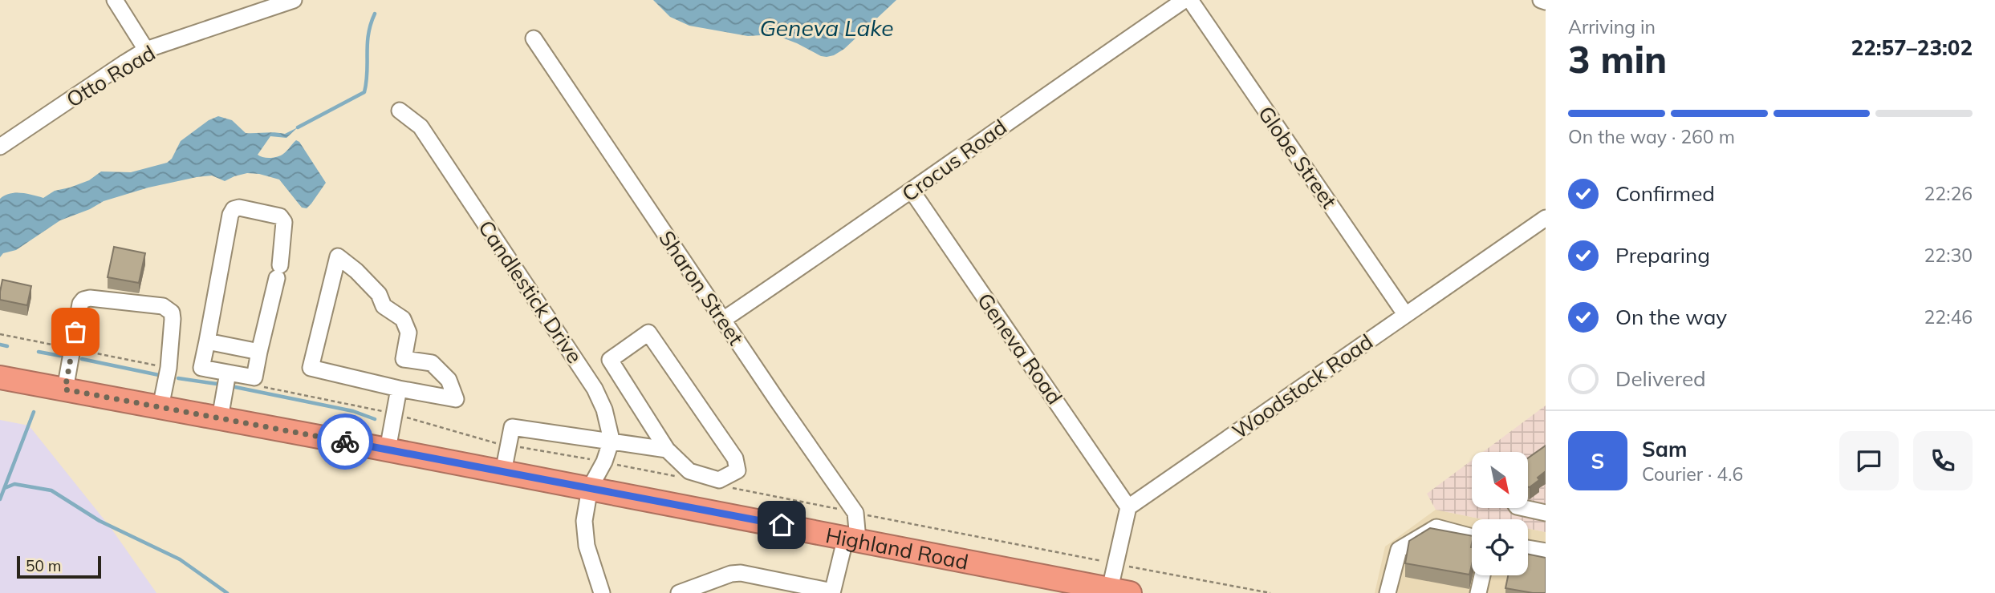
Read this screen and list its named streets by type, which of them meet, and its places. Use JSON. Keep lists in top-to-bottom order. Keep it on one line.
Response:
{"streets":{"highway":["Highland Road"],"street":["Otto Road","Globe Street","Crocus Road","Sharon Street","Candlestick Drive","Geneva Road","Woodstock Road"]},"crossings":[["Globe Street","Woodstock Road"],["Crocus Road","Sharon Street"],["Crocus Road","Geneva Road"],["Sharon Street","Highland Road"],["Geneva Road","Woodstock Road"]],"water":["Geneva Lake"],"scale_bar":"50 m","north":"bottom right","page":{"heading":["3 min","Arriving in","22:57–23:02"],"panel":["Sam","Courier · 4.6"],"bar":"On the way · 260 m","list":[["Confirmed","22:26"],["Preparing","22:30"],["On the way","22:46"],"Delivered"],"round":"S","scale":"50 m"}}
